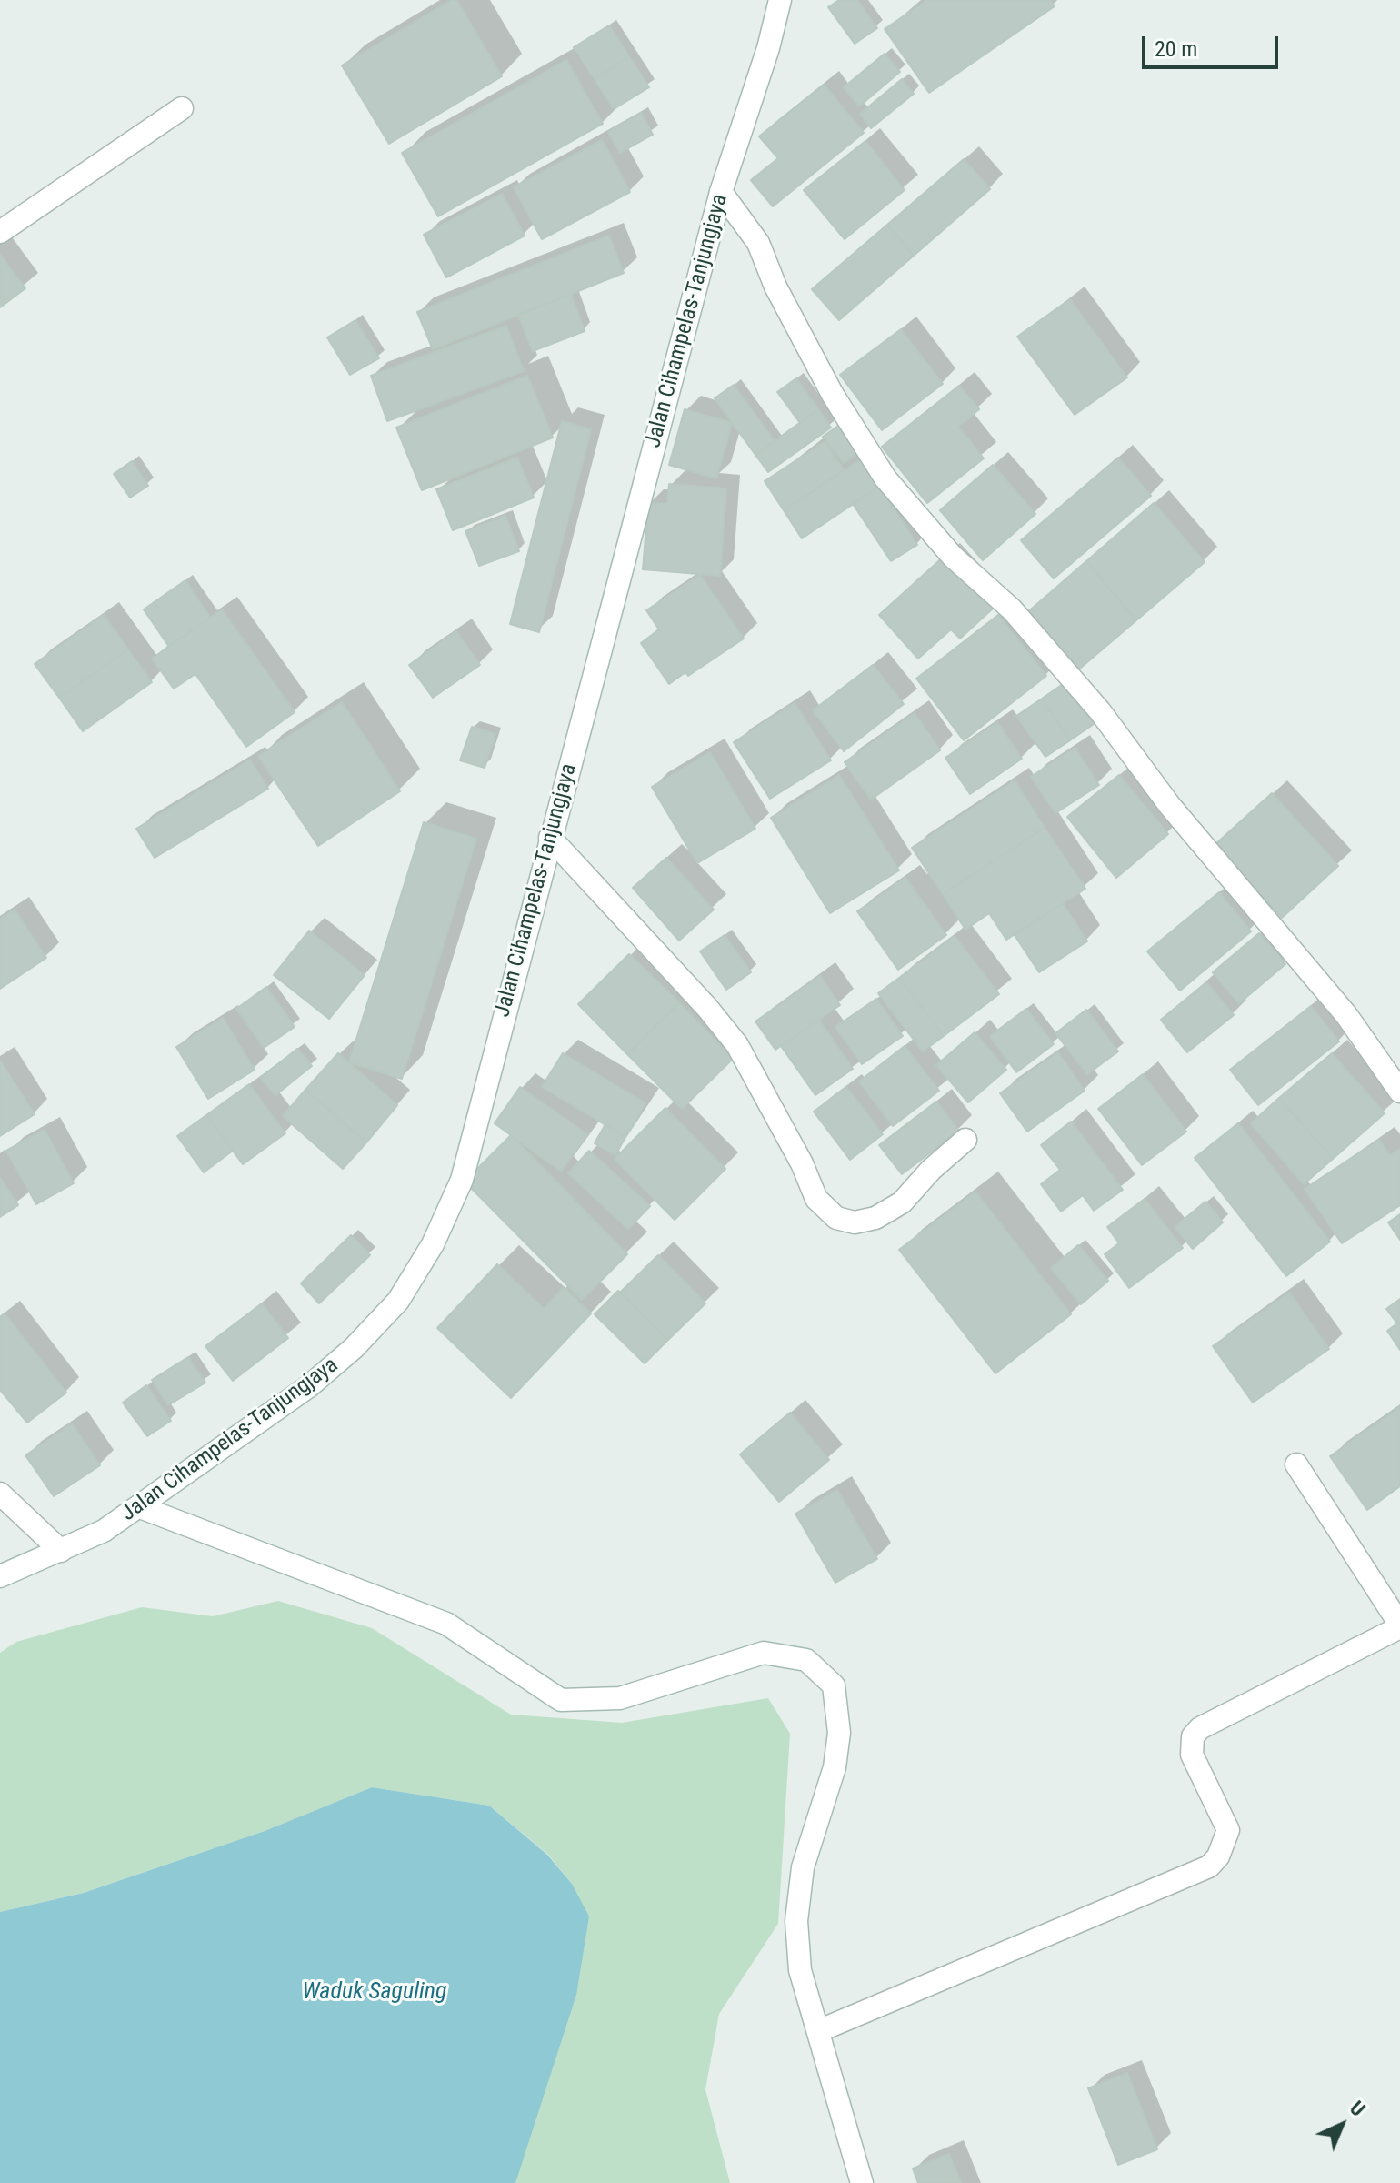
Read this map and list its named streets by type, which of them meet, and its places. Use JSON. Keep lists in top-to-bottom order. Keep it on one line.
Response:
{"streets":{"street":["Jalan Cihampelas-Tanjungjaya"]},"water":["Waduk Saguling"],"scale_bar":"20 m","north":"top right"}
